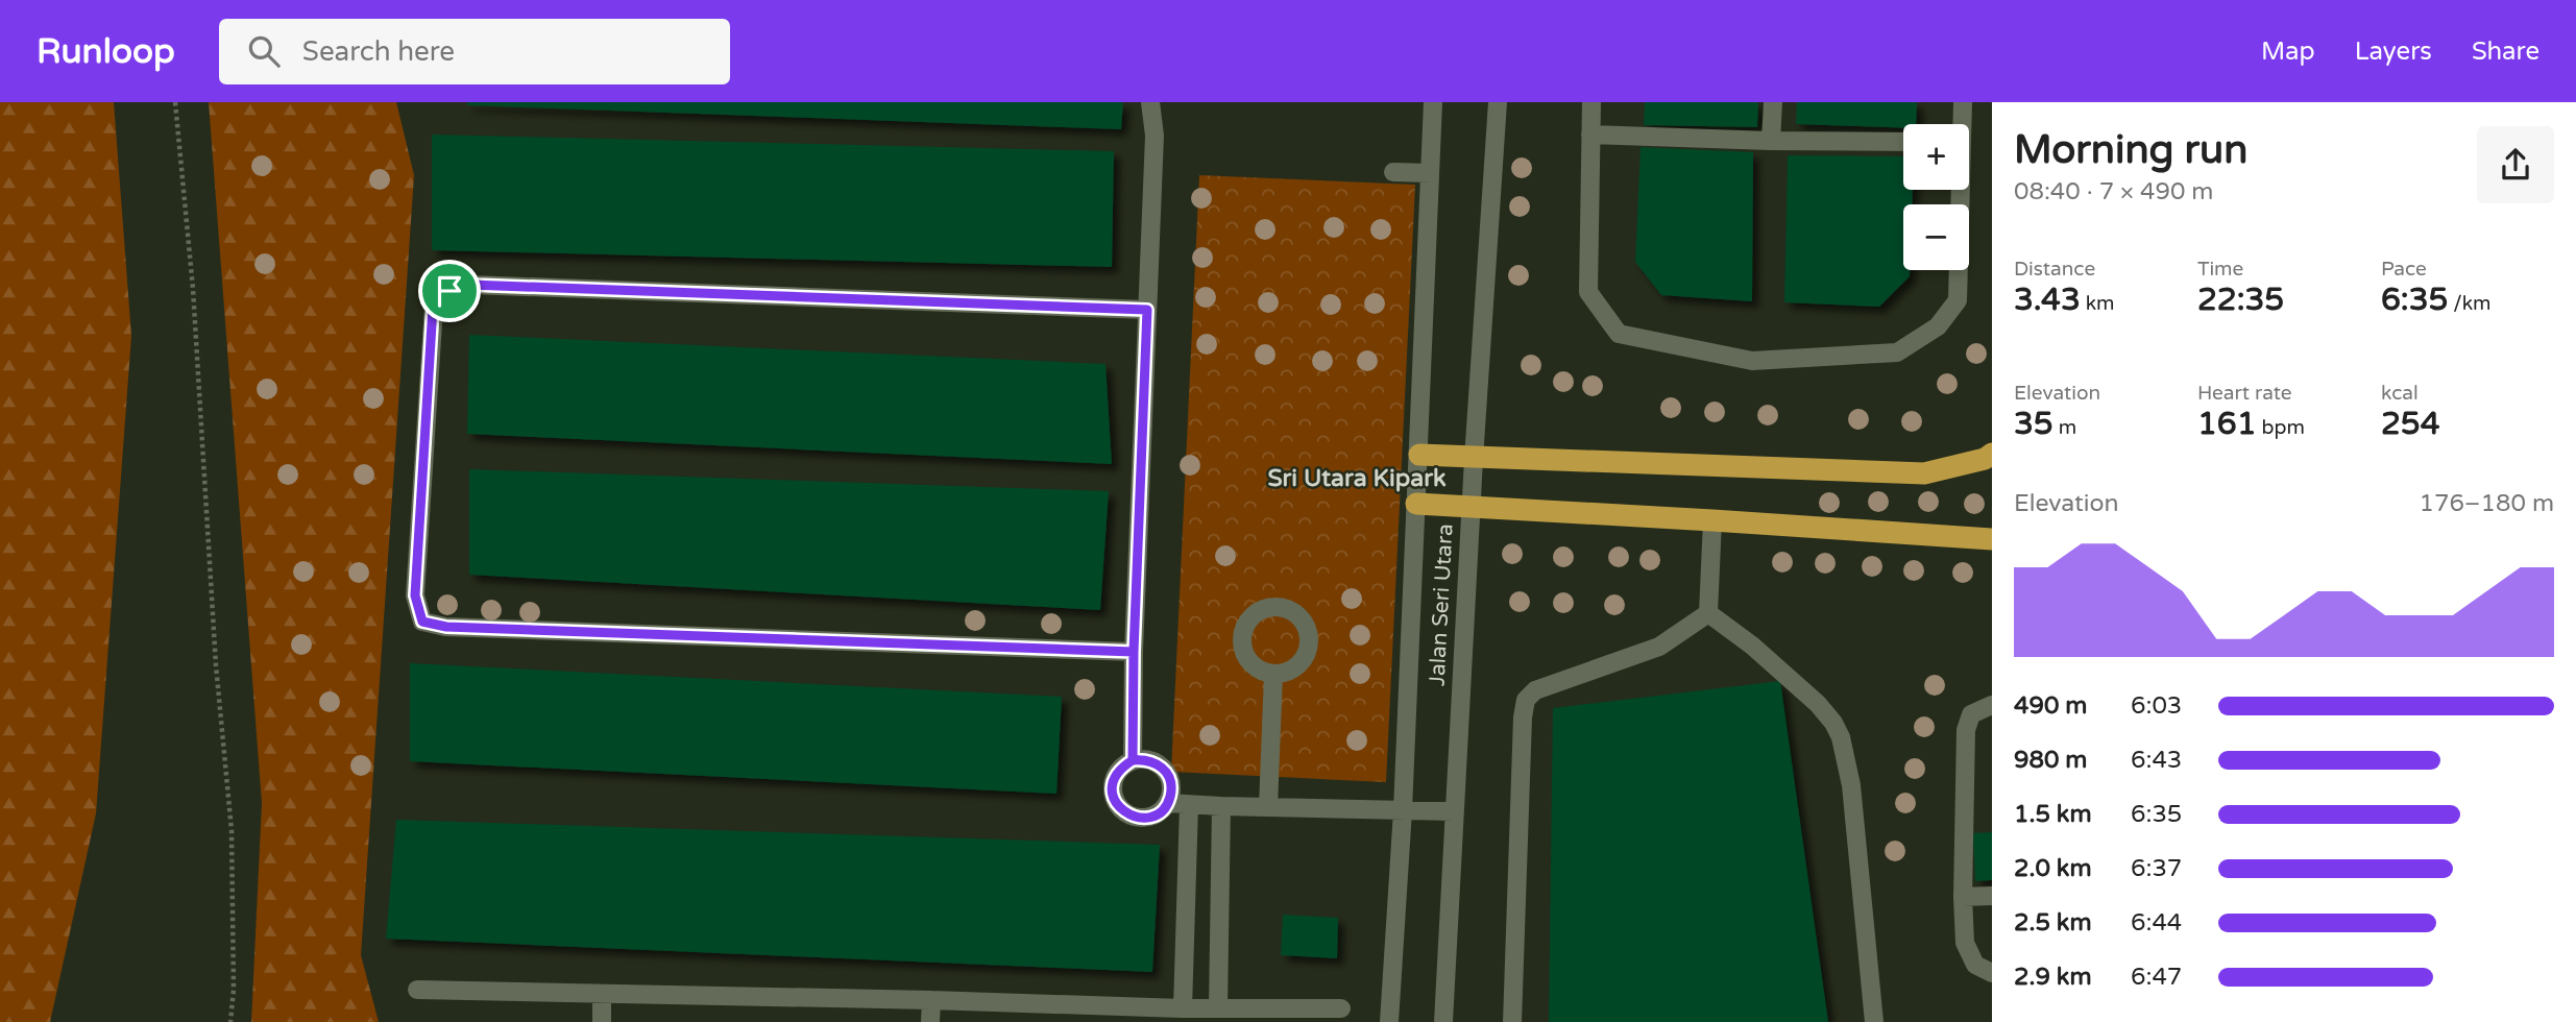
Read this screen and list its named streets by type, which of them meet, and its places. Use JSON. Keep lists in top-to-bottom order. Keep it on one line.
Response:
{"streets":{"street":["Jalan Seri Utara"]},"districts":["Sri Utara Kipark"],"page":{"header":"Runloop","search":"Search here","nav":["Map","Layers","Share"],"heading":["Morning run","08:40 · 7 × 490 m"],"map_buttons":["+","−"],"stats":[["Distance","3.43 km"],["Time","22:35"],["Pace","6:35 /km"],["Elevation","35 m"],["Heart rate","161 bpm"],["kcal","254"]],"chart":["Elevation","176–180 m"],"list":[{"name":"490 m","note":"6:03"},{"name":"980 m","note":"6:43"},{"name":"1.5 km","note":"6:35"},{"name":"2.0 km","note":"6:37"},{"name":"2.5 km","note":"6:44"},{"name":"2.9 km","note":"6:47"}]}}
